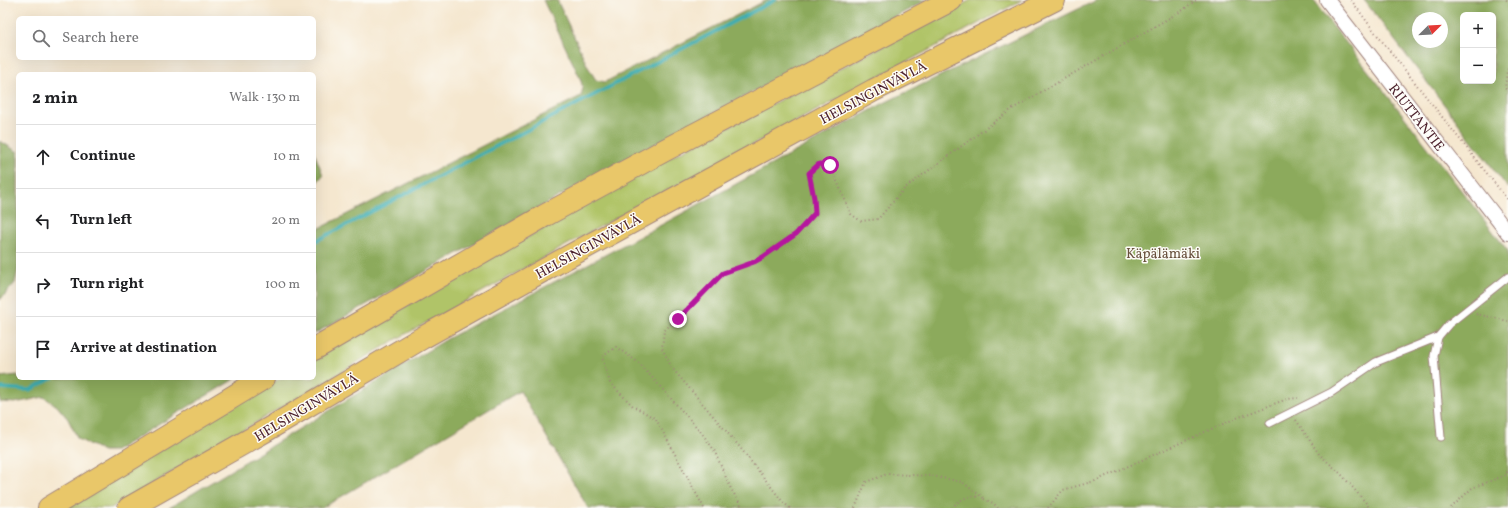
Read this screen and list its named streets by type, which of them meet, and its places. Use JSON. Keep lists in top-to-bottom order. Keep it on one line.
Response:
{"streets":{"highway":["HELSINGINVÄYLÄ"],"street":["RIUTTANTIE"]},"parks":["Käpälämäki"],"north":"top right","page":{"map_buttons":["+","−"],"search":"Search here","heading":["2 min","Walk · 130 m"],"list":[["Continue","10 m"],["Turn left","20 m"],["Turn right","100 m"],"Arrive at destination"]}}
